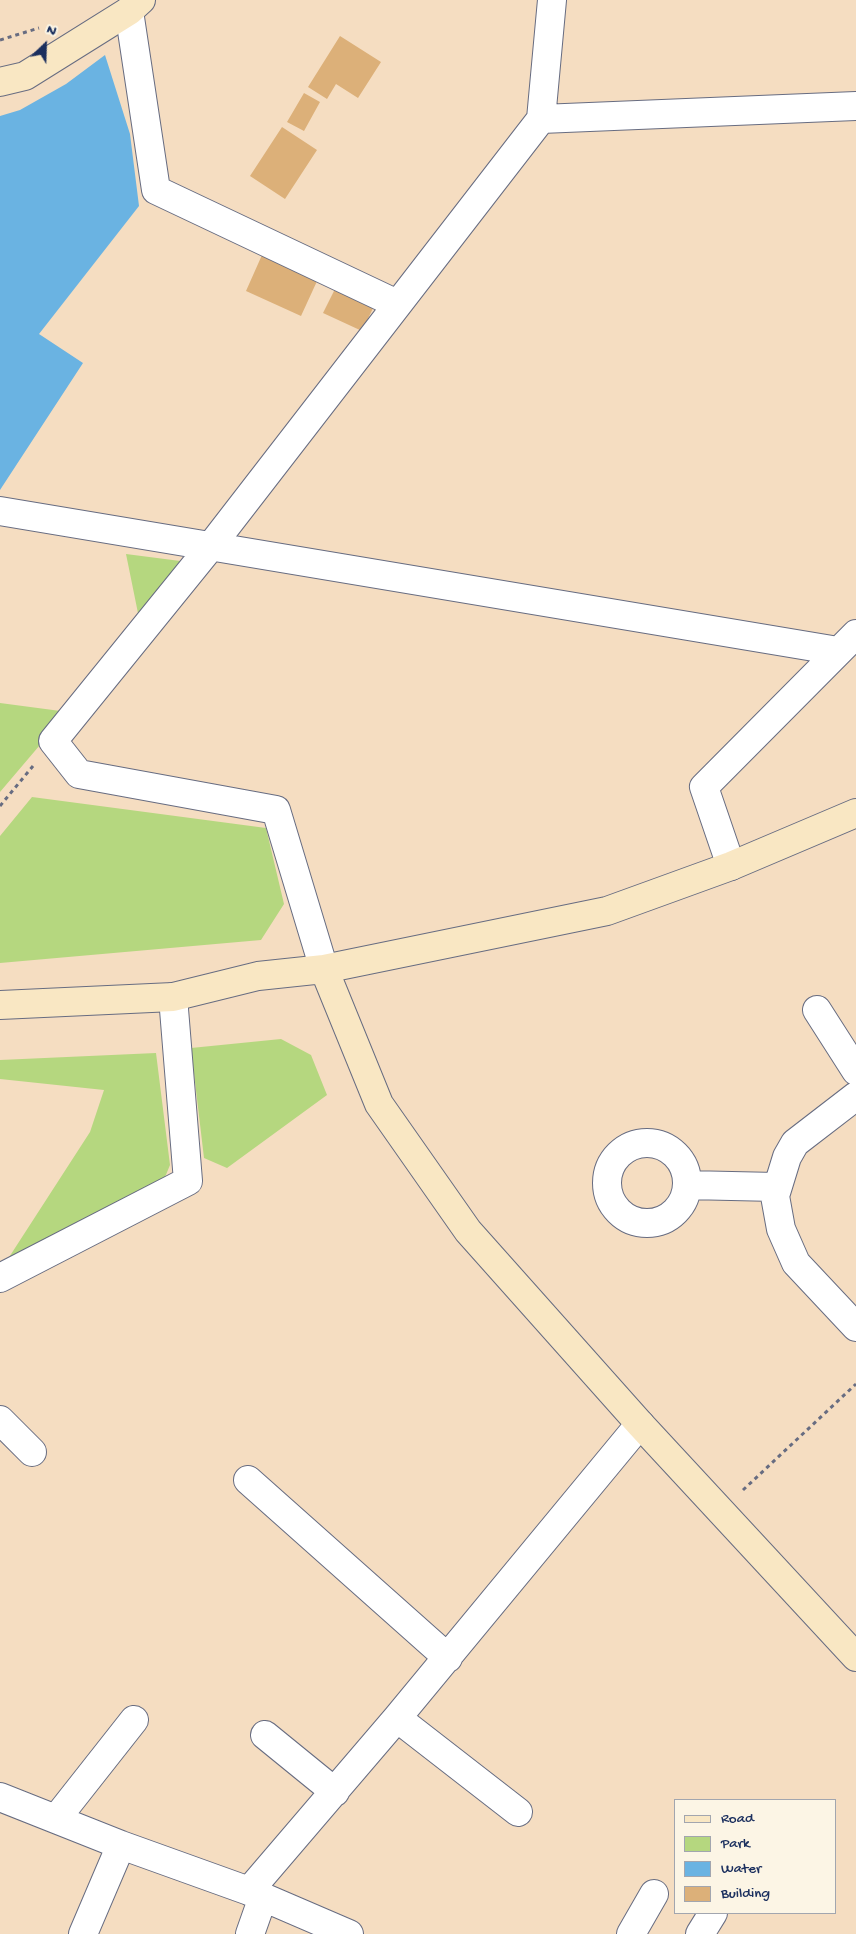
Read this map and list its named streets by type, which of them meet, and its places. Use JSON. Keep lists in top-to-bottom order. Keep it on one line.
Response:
{"legend":["Road","Park","Water","Building"],"north":"top right"}
